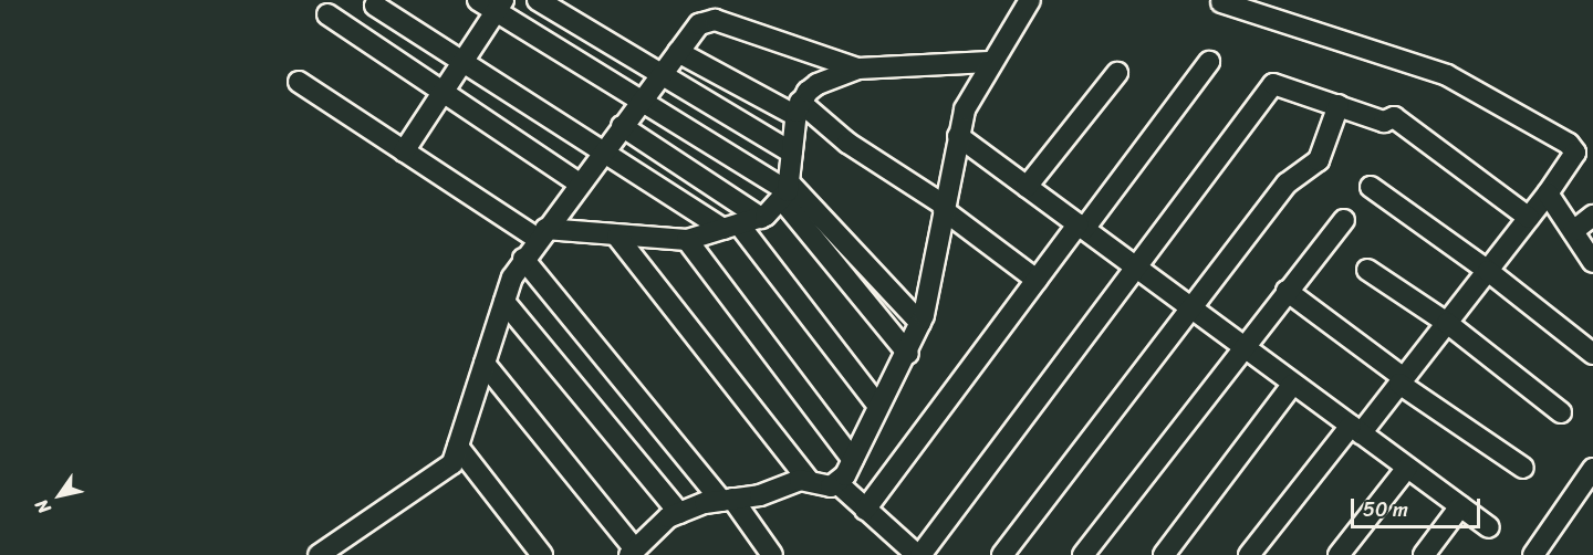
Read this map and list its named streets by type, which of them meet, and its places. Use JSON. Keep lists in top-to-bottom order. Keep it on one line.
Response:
{"scale_bar":"50 m","north":"bottom left"}
